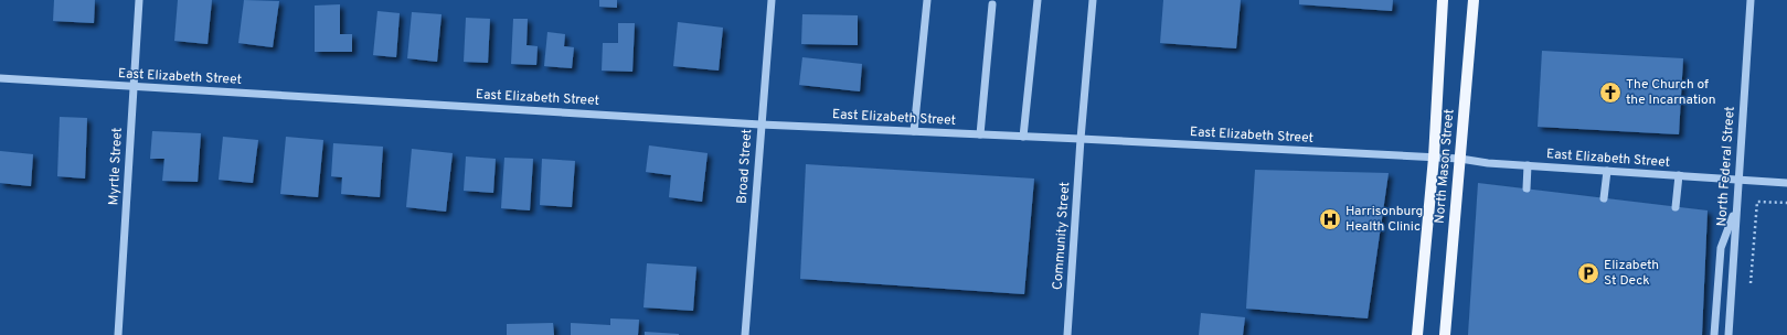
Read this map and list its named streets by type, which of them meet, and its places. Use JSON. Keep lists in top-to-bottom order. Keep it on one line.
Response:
{"streets":{"main road":["North Mason Street"],"street":["East Elizabeth Street","Myrtle Street","Broad Street","North Federal Street","Community Street"]},"crossings":[["East Elizabeth Street","Myrtle Street"],["East Elizabeth Street","Broad Street"],["East Elizabeth Street","North Mason Street"],["East Elizabeth Street","North Federal Street"],["East Elizabeth Street","Community Street"]],"places":{"church":["The Church of the Incarnation"],"hospital":["Harrisonburg Health Clinic"],"parking":["Elizabeth St Deck"]}}
